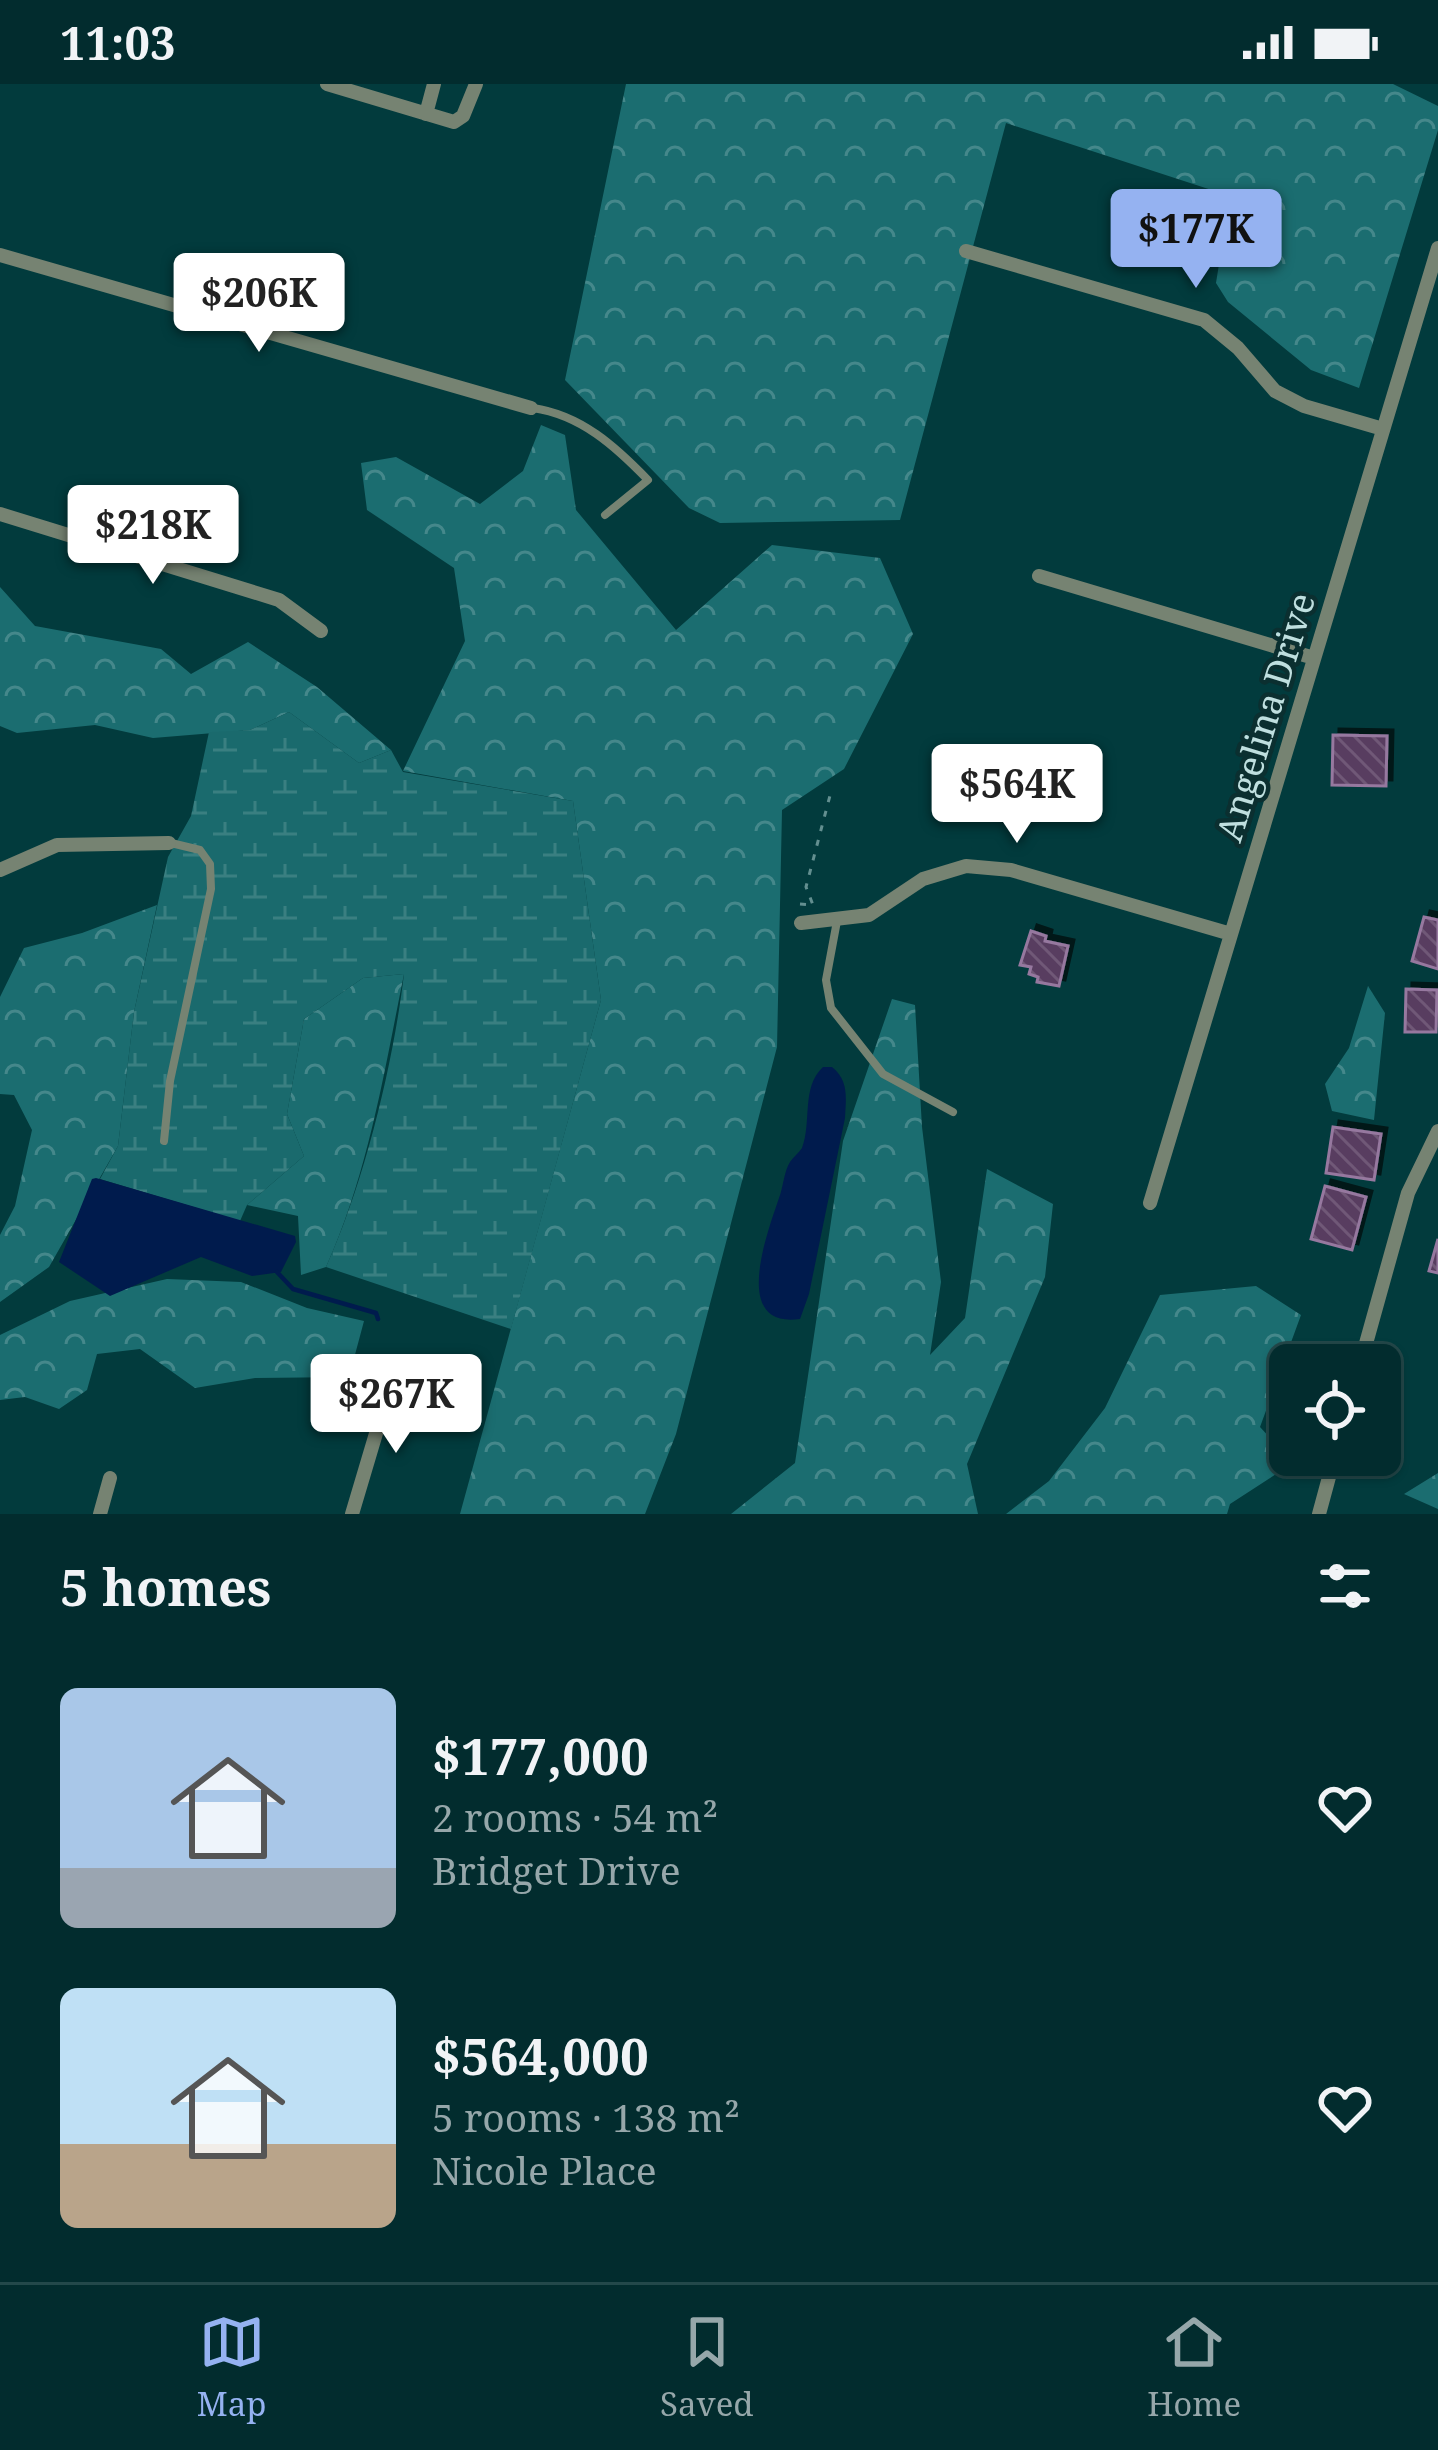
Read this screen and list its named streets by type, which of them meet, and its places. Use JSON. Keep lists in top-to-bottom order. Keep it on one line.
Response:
{"streets":{"street":["Angelina Drive"]},"page":{"status":"11:03","price":["$177K","$206K","$218K","$564K","$267K"],"heading":"5 homes","list":[{"name":"$177,000","note":"2 rooms · 54 m² · Bridget Drive"},{"name":"$564,000","note":"5 rooms · 138 m² · Nicole Place"}],"tabs":["Map","Saved","Home"]}}
